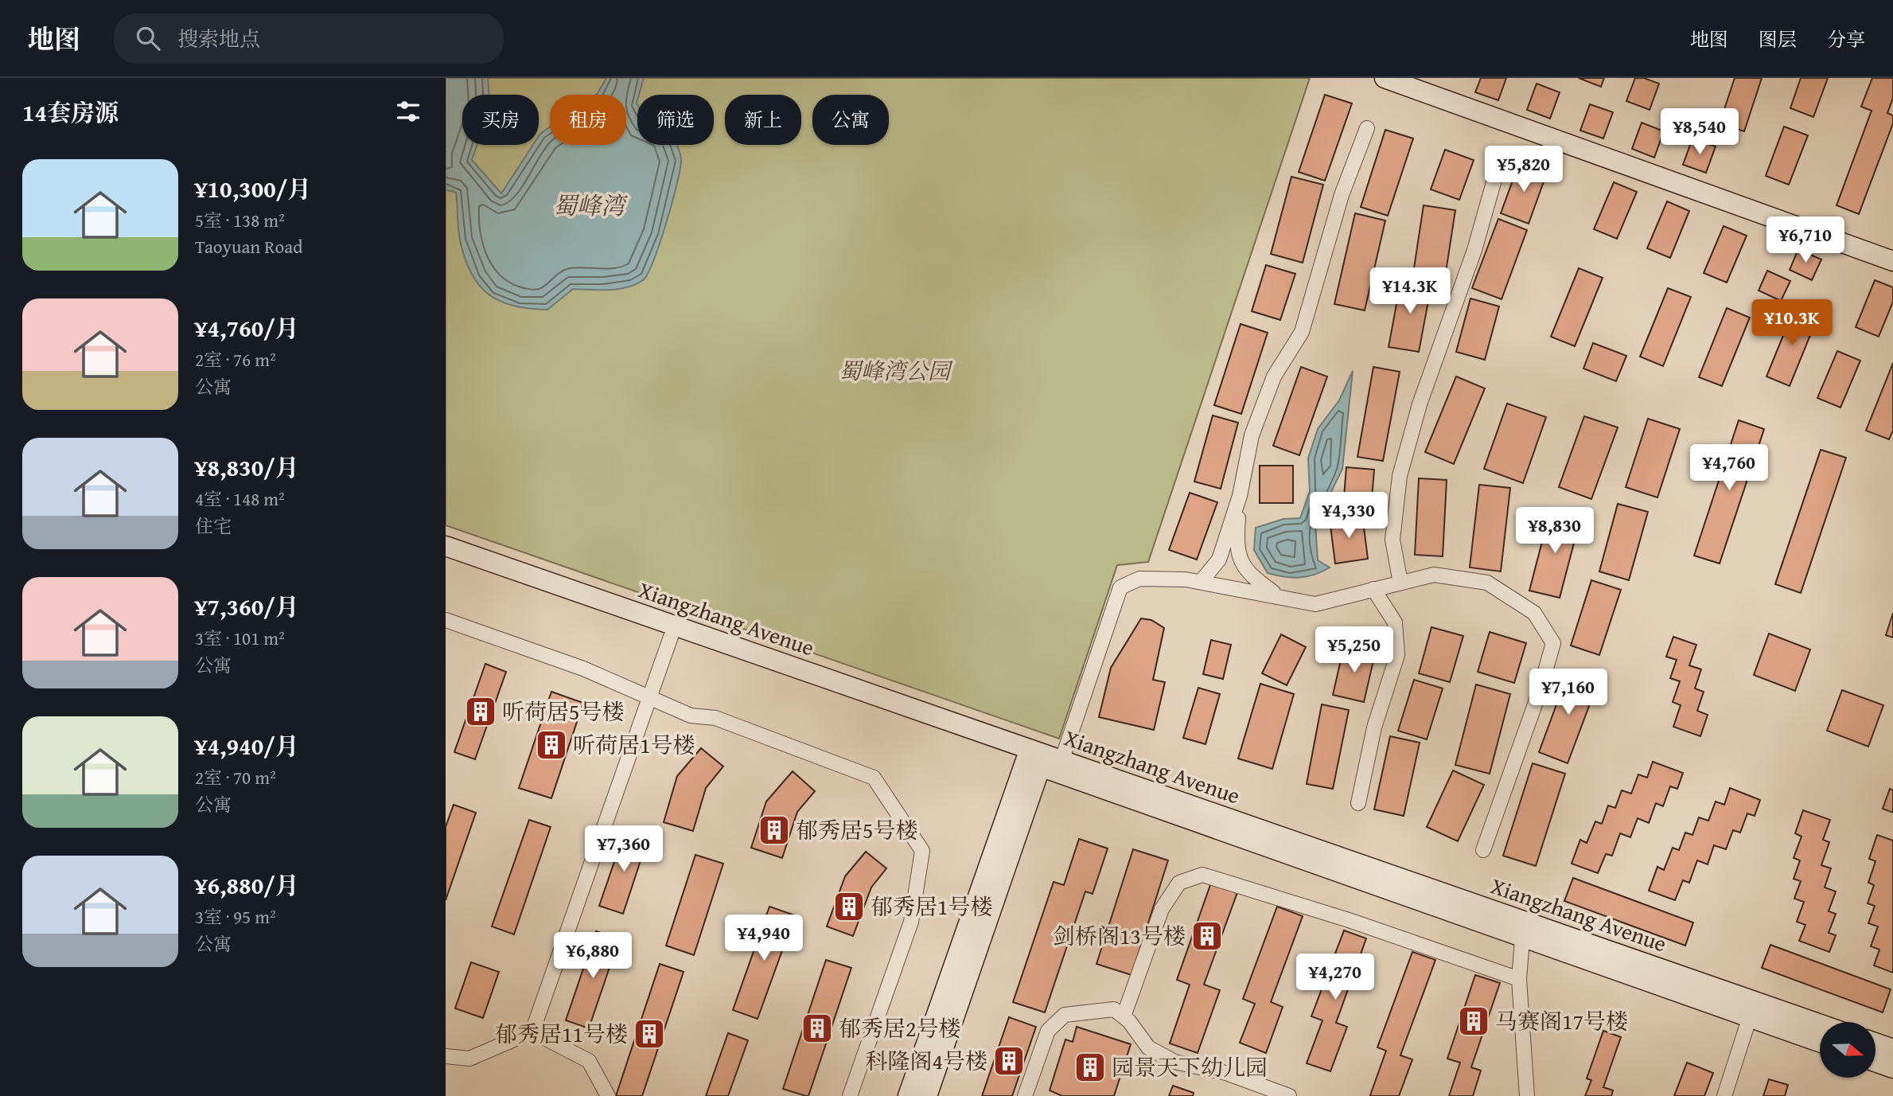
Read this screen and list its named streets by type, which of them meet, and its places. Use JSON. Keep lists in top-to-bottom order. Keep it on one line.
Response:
{"streets":{"street":["Xiangzhang Avenue"]},"water":["蜀峰湾"],"parks":["蜀峰湾公园"],"places":{"building":["听荷居5号楼","听荷居1号楼","郁秀居5号楼","郁秀居1号楼","剑桥阁13号楼","马赛阁17号楼","郁秀居2号楼","郁秀居11号楼","科隆阁4号楼","园景天下幼儿园"]},"north":"right","page":{"header":"地图","search":"搜索地点","nav":["地图","图层","分享"],"heading":"14套房源","chip":["买房","租房","筛选","新上","公寓"],"price":["¥8,540","¥5,820","¥6,710","¥14.3K","¥10.3K","¥4,760","¥4,330","¥8,830","¥5,250","¥7,160","¥7,360","¥4,940","¥6,880","¥4,270"],"list":[{"name":"¥10,300/月","note":"5室 · 138 m² · Taoyuan Road"},{"name":"¥4,760/月","note":"2室 · 76 m² · 公寓"},{"name":"¥8,830/月","note":"4室 · 148 m² · 住宅"},{"name":"¥7,360/月","note":"3室 · 101 m² · 公寓"},{"name":"¥4,940/月","note":"2室 · 70 m² · 公寓"},{"name":"¥6,880/月","note":"3室 · 95 m² · 公寓"}]}}
